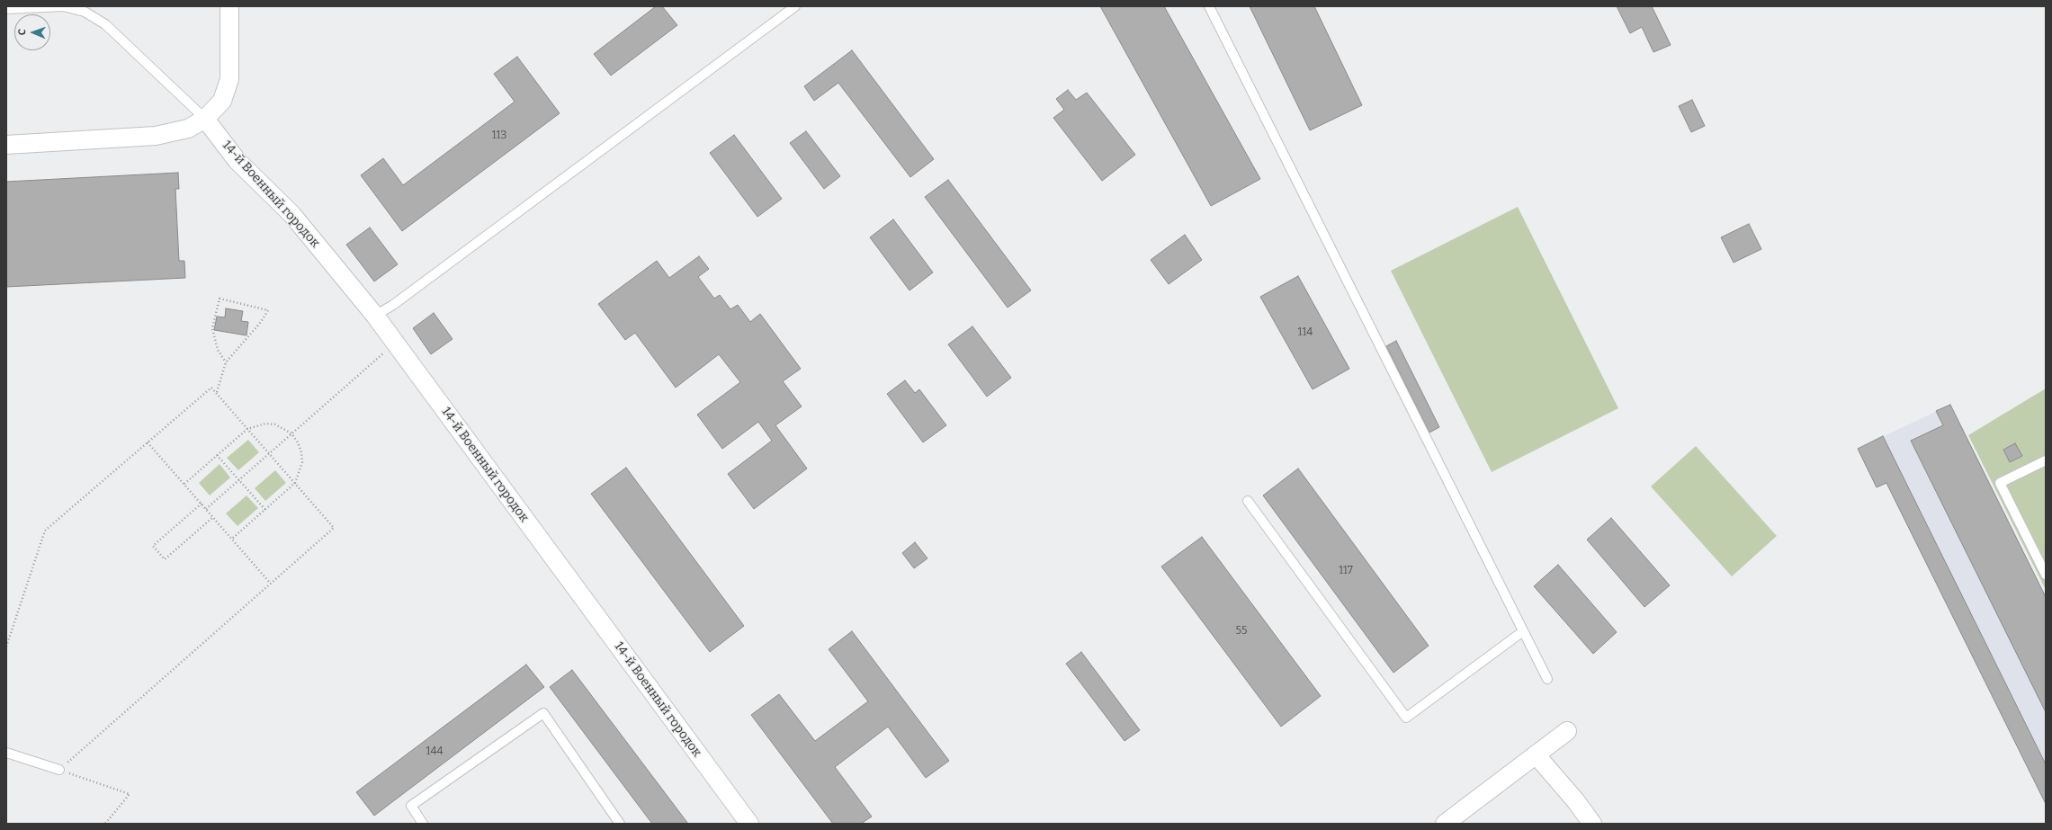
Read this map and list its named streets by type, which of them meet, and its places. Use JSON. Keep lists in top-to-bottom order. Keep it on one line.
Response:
{"streets":{"street":["14-й Военный городок"]},"house_numbers":["113","114","117","55","144"],"north":"left"}
